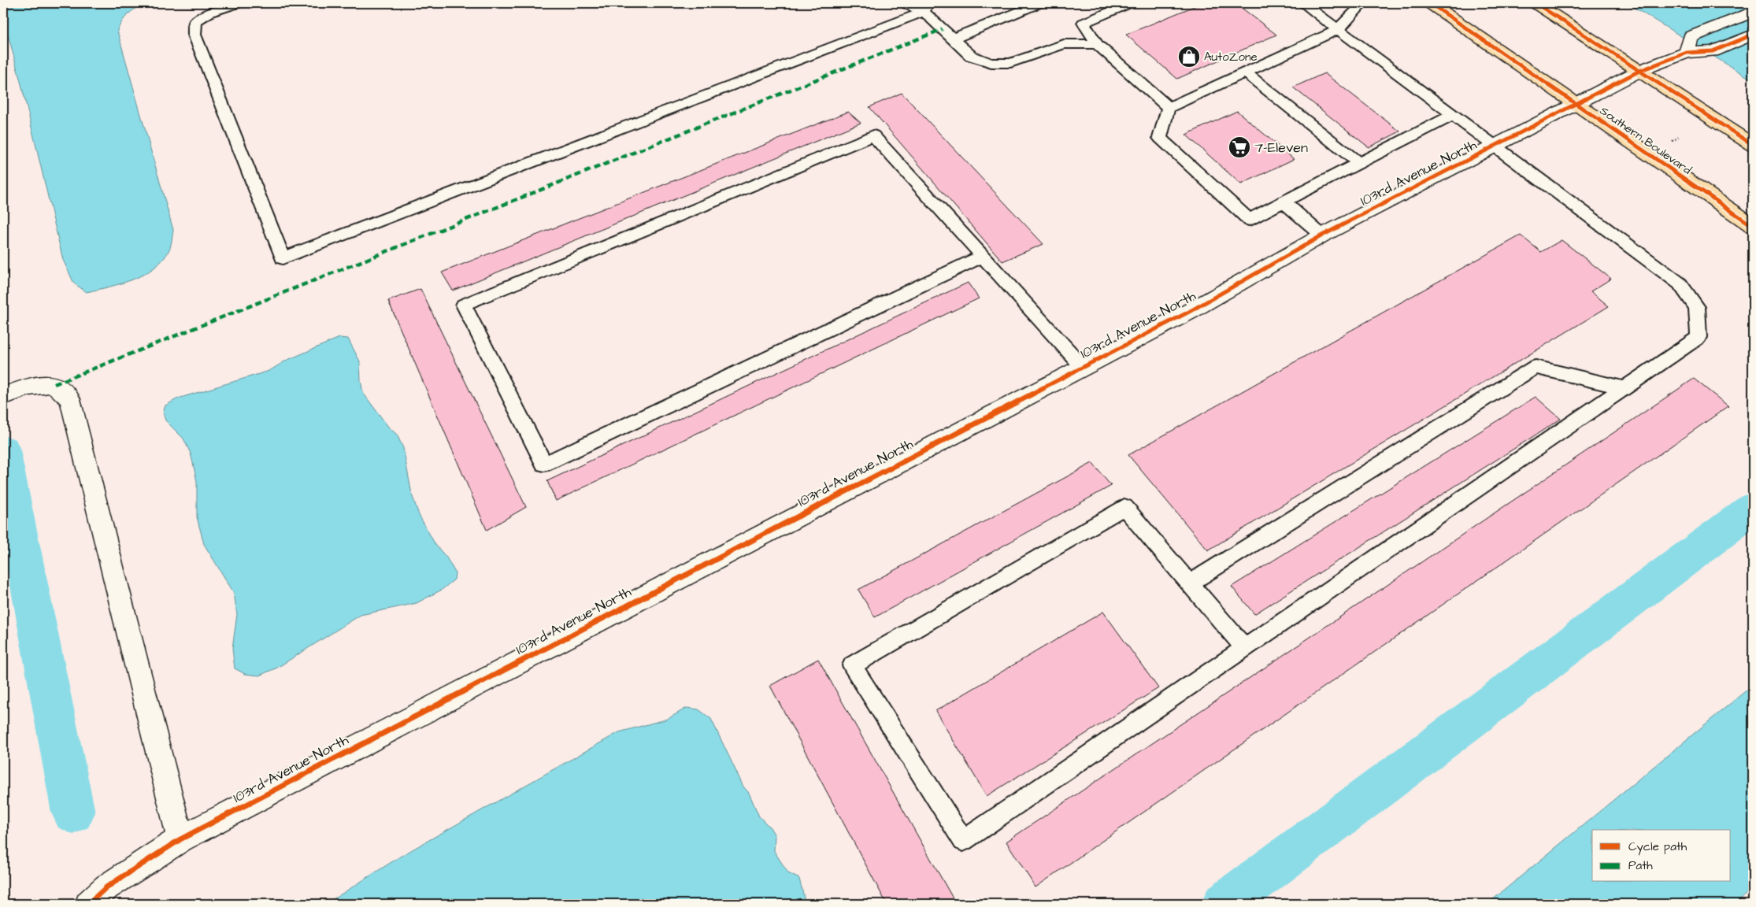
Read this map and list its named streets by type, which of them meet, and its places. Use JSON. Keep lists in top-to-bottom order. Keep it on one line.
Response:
{"streets":{"highway":["Southern Boulevard"],"street":["103rd Avenue North"]},"crossings":[["Southern Boulevard","103rd Avenue North"]],"places":{"shop":["AutoZone"],"supermarket":["7-Eleven"]},"legend":["Cycle path","Path"]}
